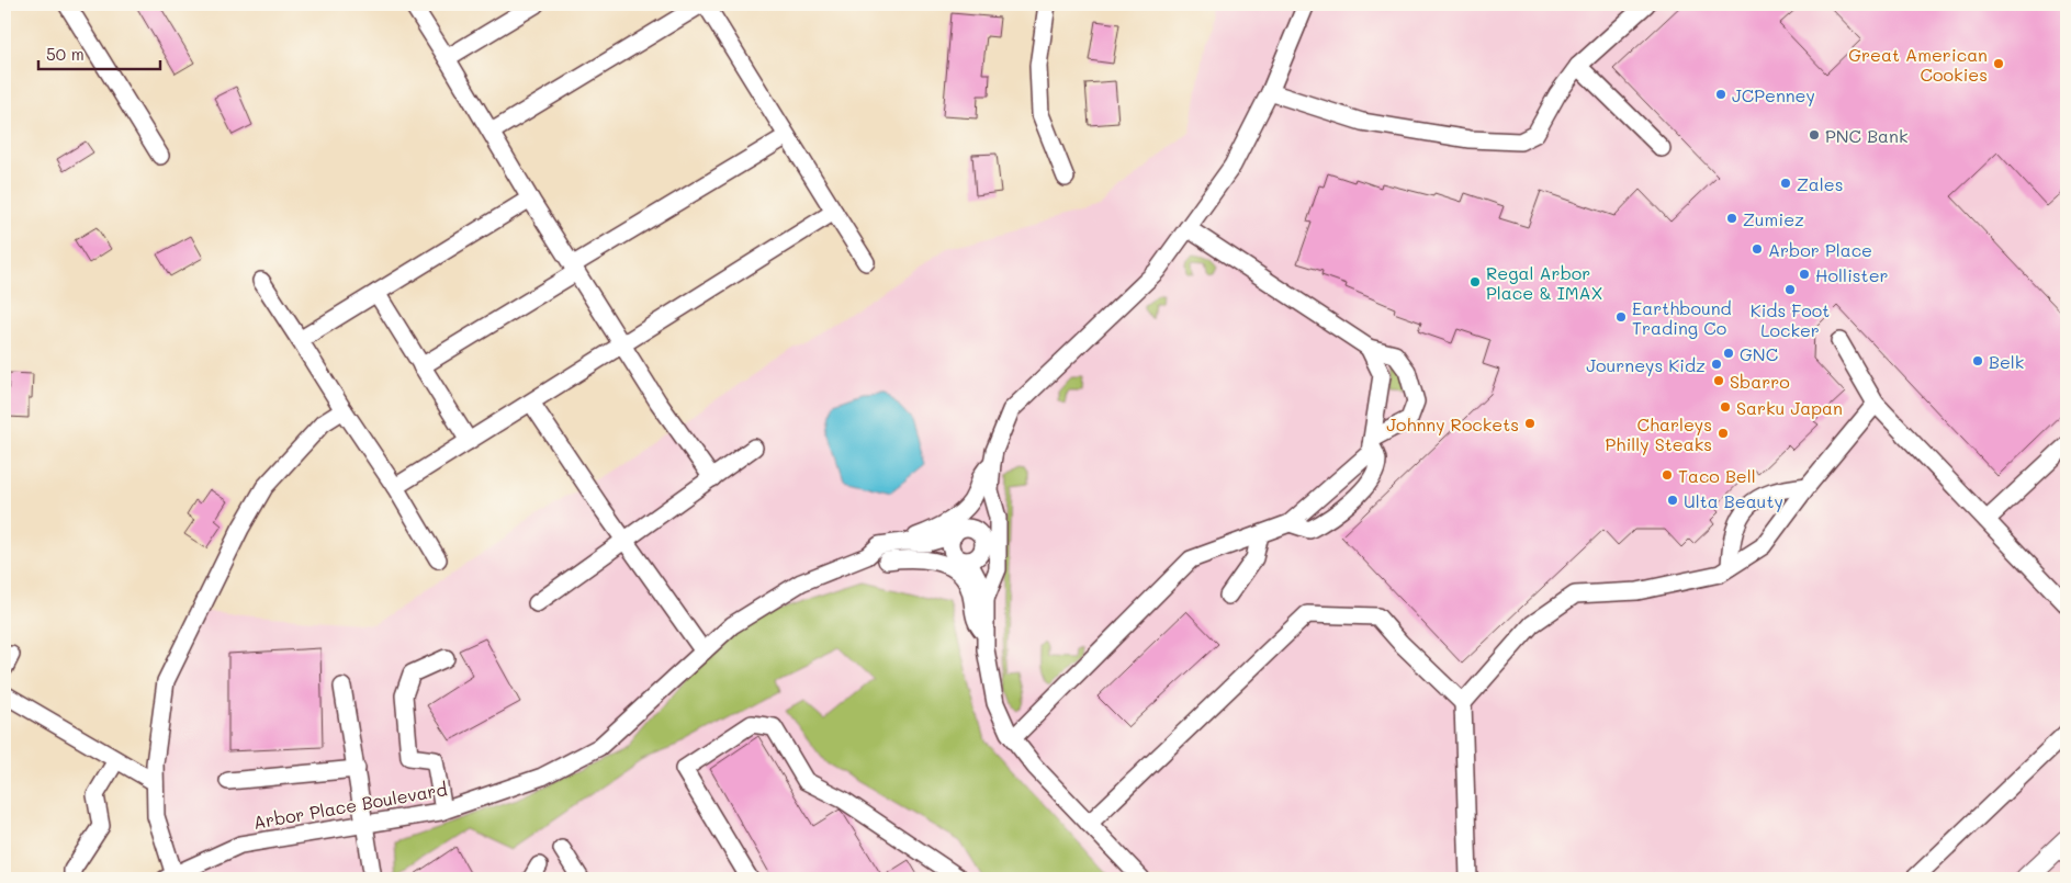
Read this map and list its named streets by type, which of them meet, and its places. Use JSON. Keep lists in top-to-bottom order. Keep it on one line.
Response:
{"streets":{"street":["Arbor Place Boulevard"]},"places":["Great American Cookies","JCPenney","PNC Bank","Zales","Zumiez","Arbor Place","Hollister","Regal Arbor Place & IMAX","Kids Foot Locker","Earthbound Trading Co","GNC","Belk","Journeys Kidz","Sbarro","Sarku Japan","Johnny Rockets","Charleys Philly Steaks","Taco Bell","Ulta Beauty"],"scale_bar":"50 m"}
